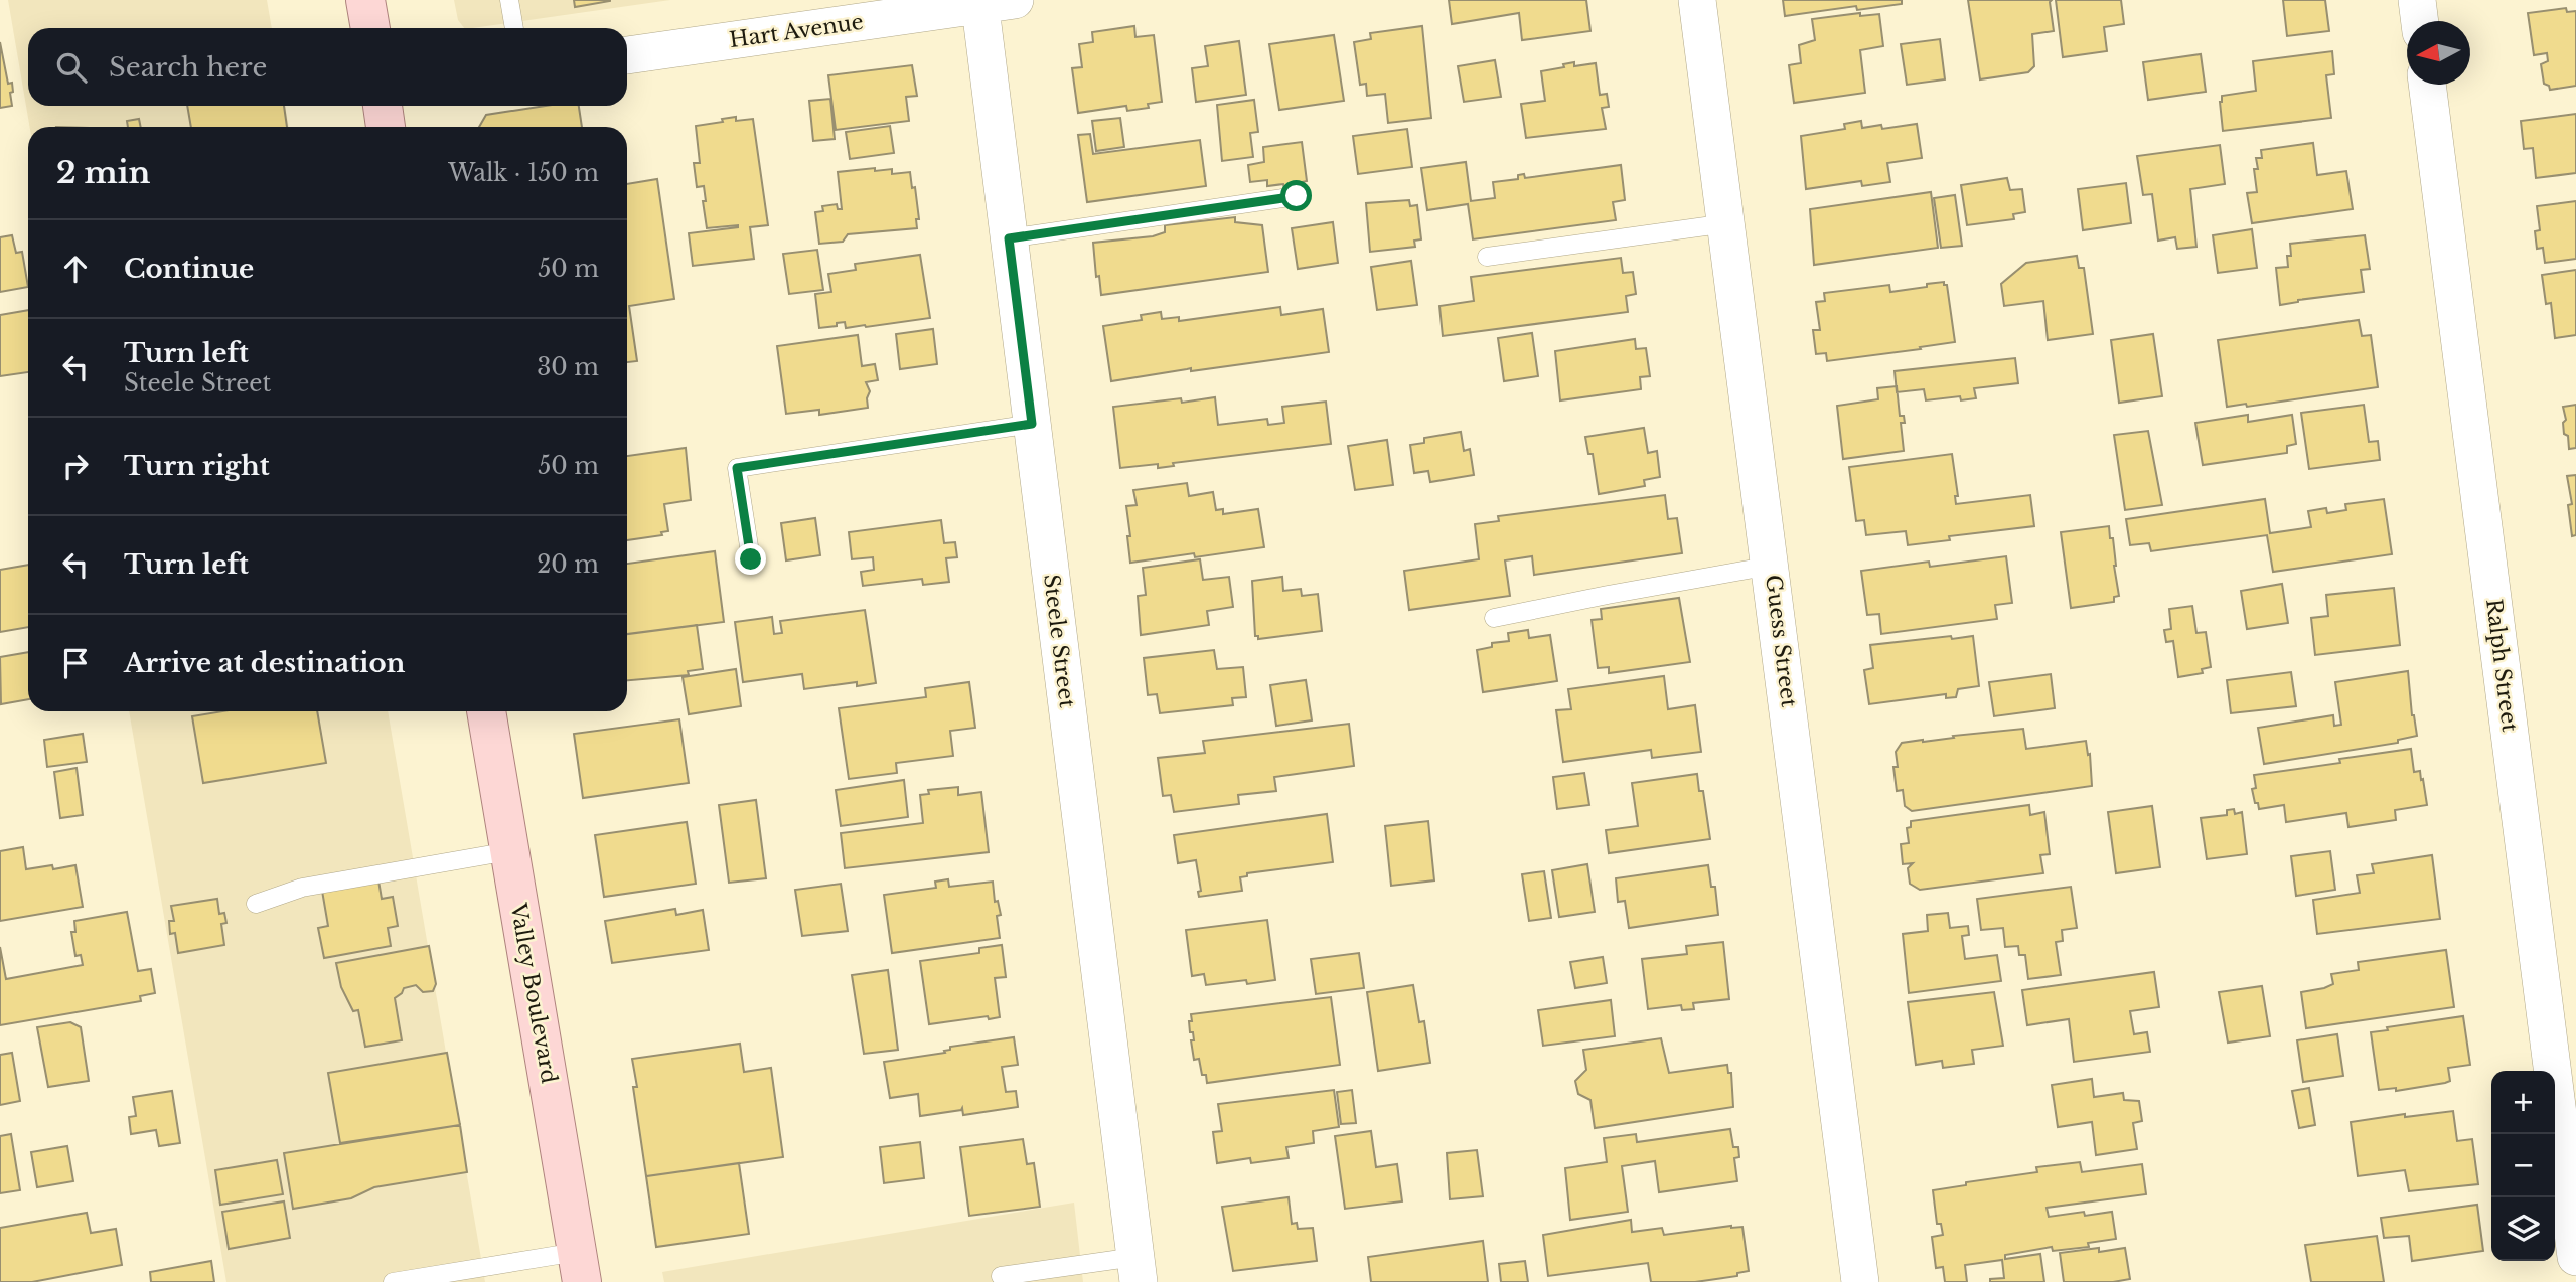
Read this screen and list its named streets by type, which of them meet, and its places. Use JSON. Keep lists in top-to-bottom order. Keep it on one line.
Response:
{"streets":{"main road":["Valley Boulevard"],"street":["Hart Avenue","Steele Street","Guess Street","Ralph Street"]},"crossings":[["Hart Avenue","Steele Street"]],"north":"left","page":{"search":"Search here","heading":["2 min","Walk · 150 m"],"list":[["Continue","50 m"],["Turn left","Steele Street","30 m"],["Turn right","50 m"],["Turn left","20 m"],"Arrive at destination"],"map_buttons":["+","−"]}}
